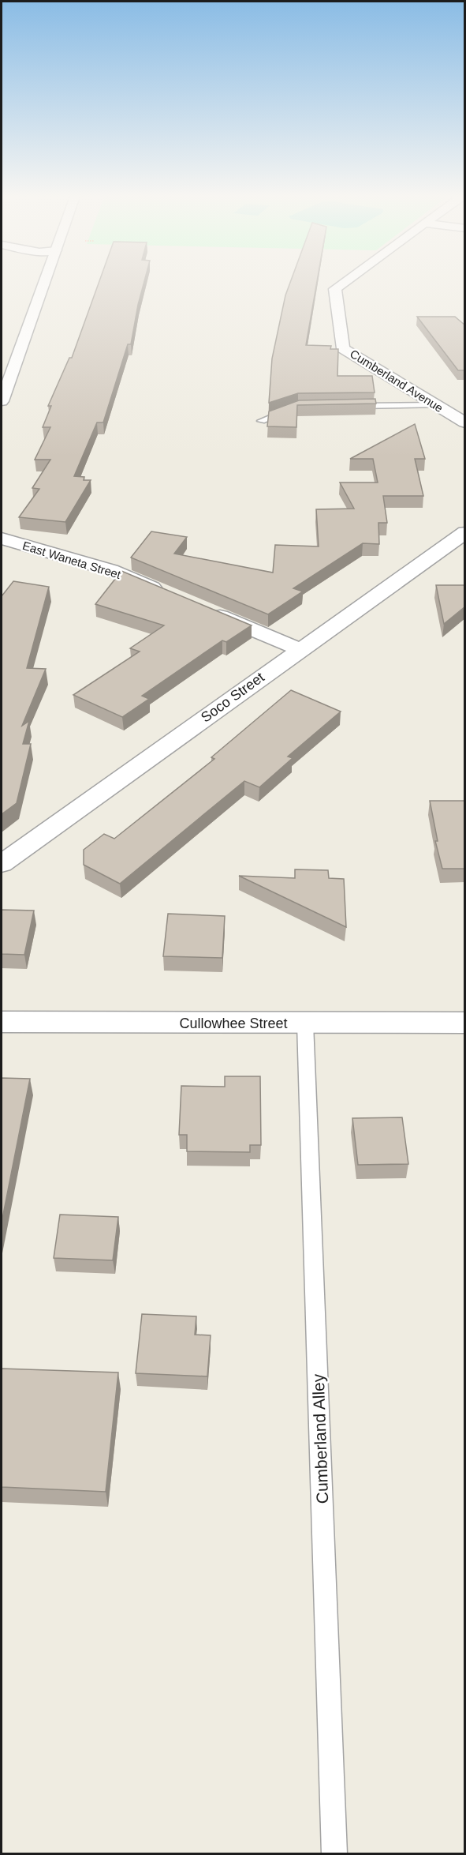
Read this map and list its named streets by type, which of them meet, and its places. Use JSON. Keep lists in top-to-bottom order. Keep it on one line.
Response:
{"streets":{"street":["Cumberland Avenue","East Waneta Street","Soco Street","Cullowhee Street"],"lane":["Cumberland Alley"]},"crossings":[["Cullowhee Street","Cumberland Alley"]]}
